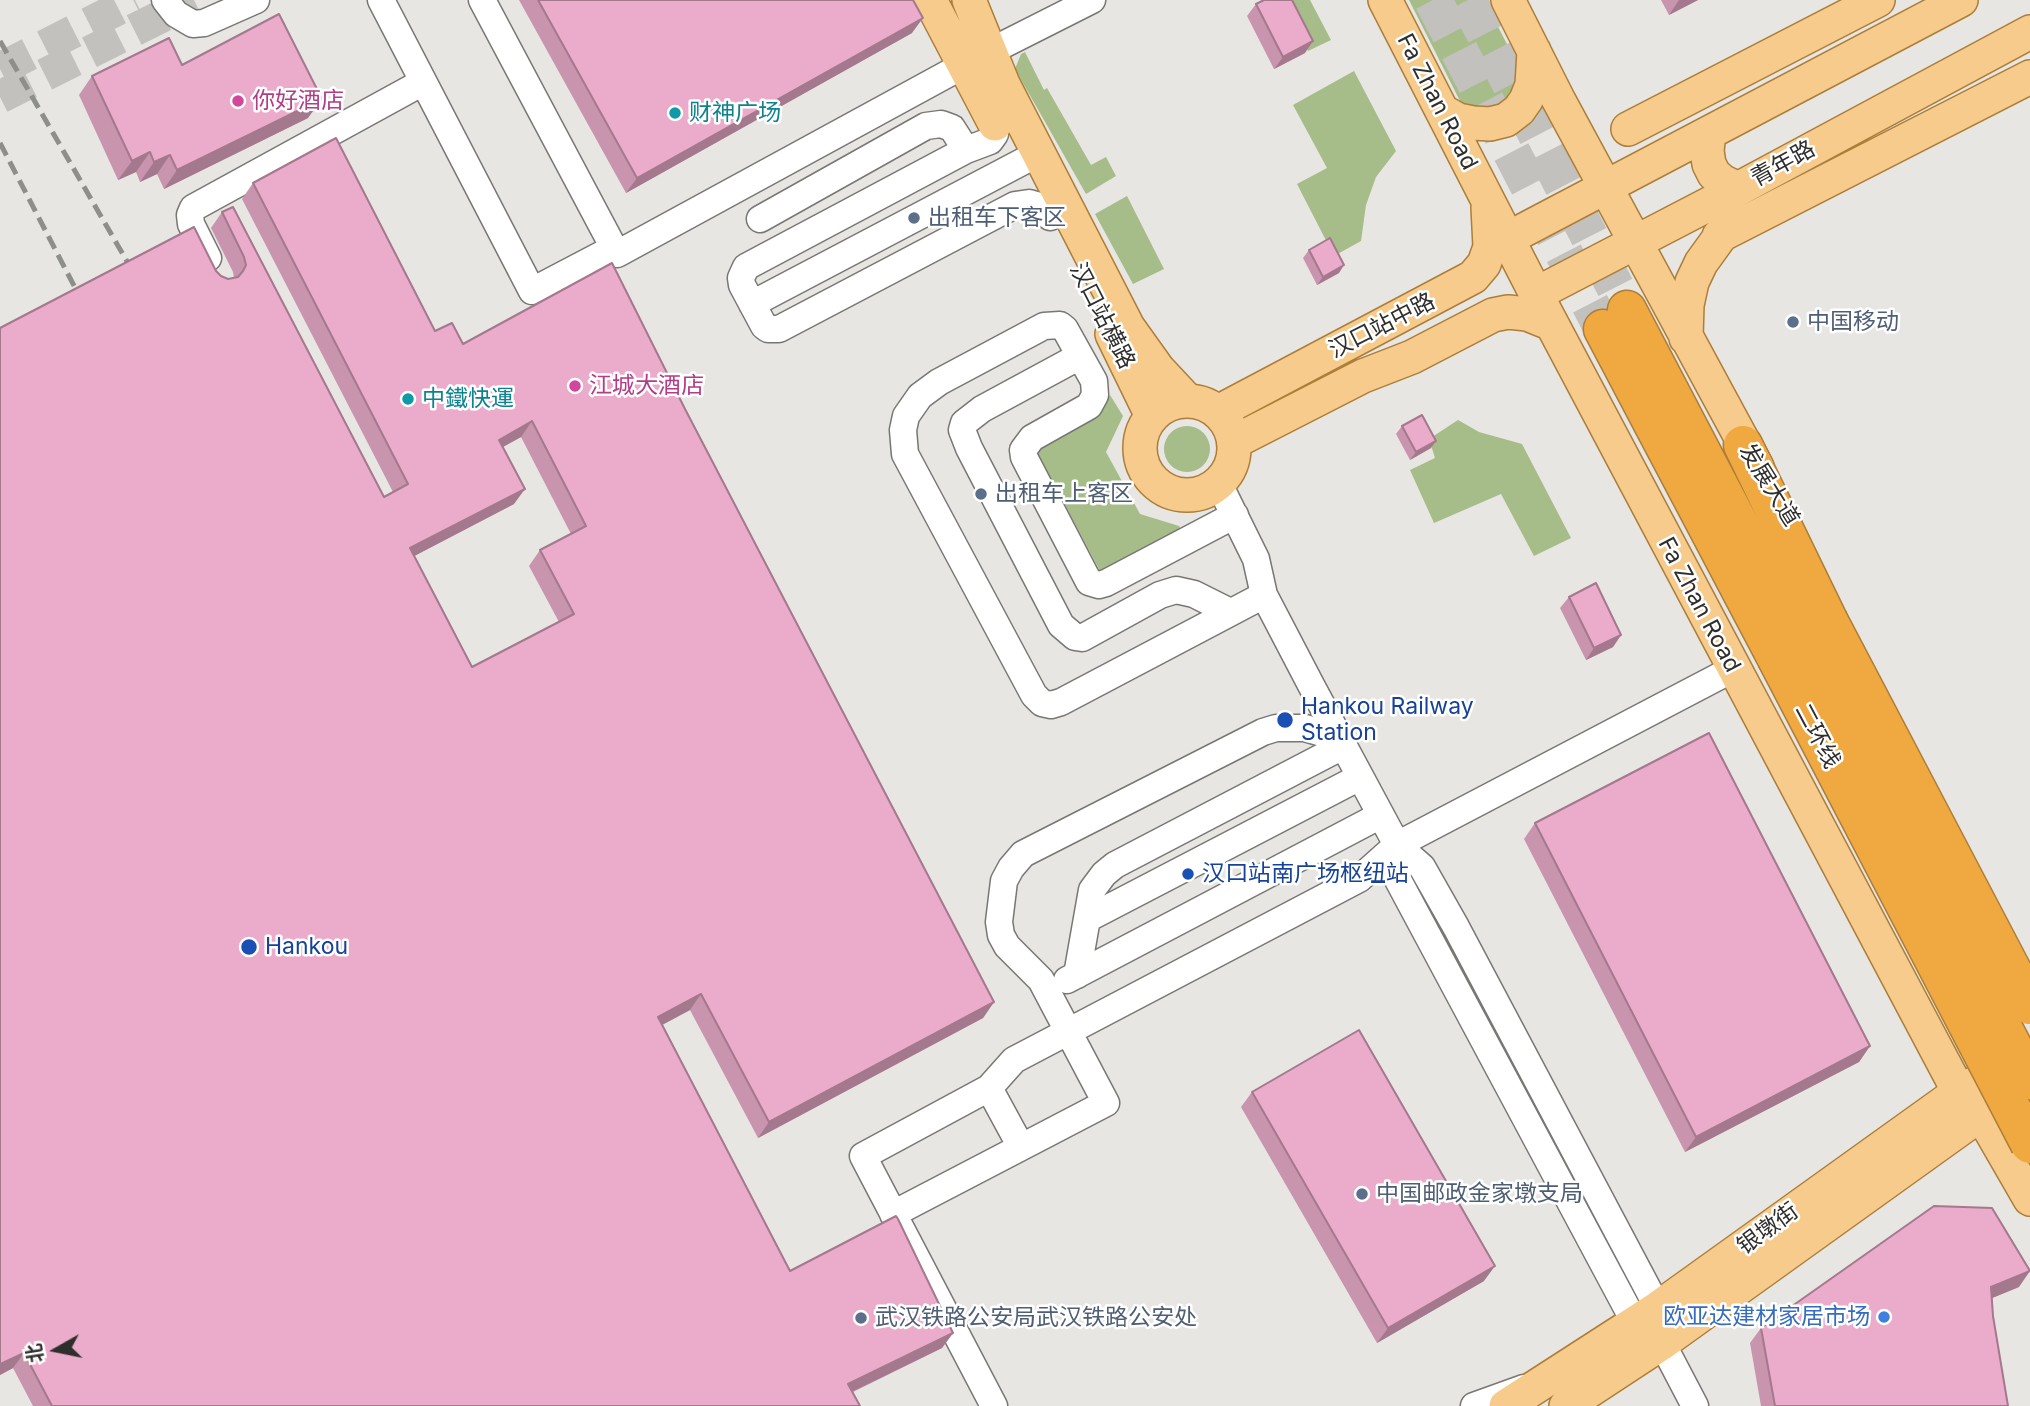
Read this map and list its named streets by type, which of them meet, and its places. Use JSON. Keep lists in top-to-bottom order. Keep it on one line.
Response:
{"streets":{"highway":["二环线"],"main road":["Fa Zhan Road","青年路","汉口站横路","汉口站中路","发展大道","银墩街"]},"crossings":[["Fa Zhan Road","青年路"],["Fa Zhan Road","汉口站中路"],["Fa Zhan Road","银墩街"],["青年路","发展大道"],["汉口站横路","汉口站中路"]],"places":["你好酒店","财神广场","出租车下客区","中国移动","江城大酒店","中鐵快運","出租车上客区","Hankou Railway Station","汉口站南广场枢纽站","Hankou","中国邮政金家墩支局","欧亚达建材家居市场","武汉铁路公安局武汉铁路公安处"],"north":"left"}
